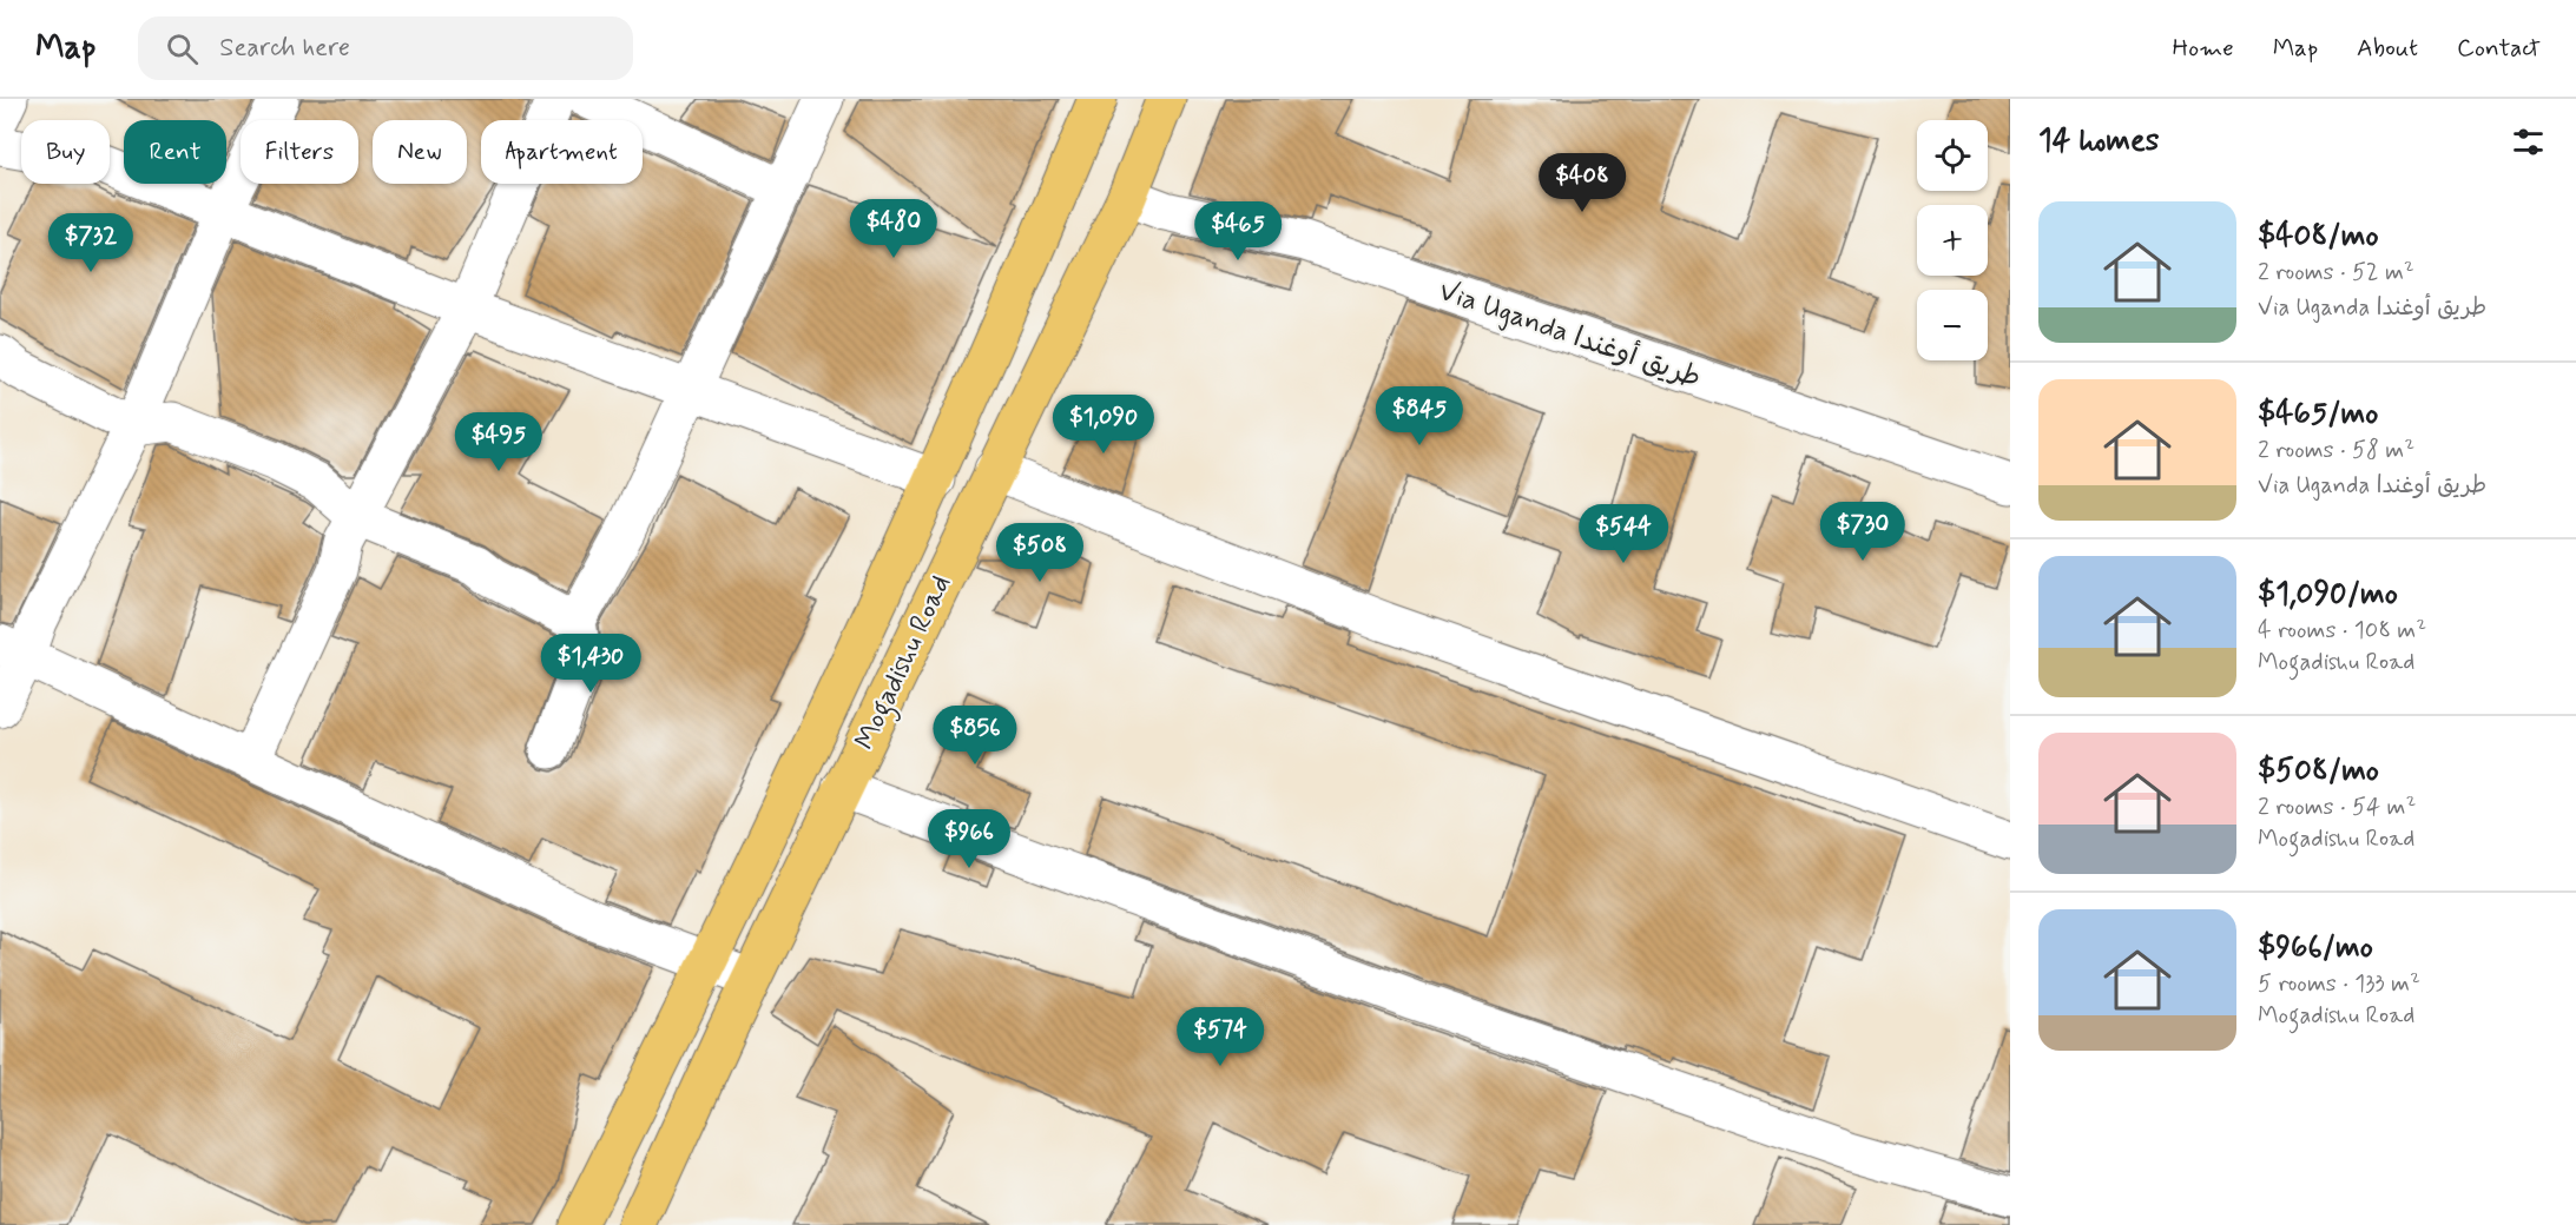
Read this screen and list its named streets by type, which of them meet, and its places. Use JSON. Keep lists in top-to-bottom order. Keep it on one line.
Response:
{"streets":{"highway":["Mogadishu Road"],"street":["Via Uganda طريق أوغندا"]},"crossings":[["Via Uganda طريق أوغندا","Mogadishu Road"]],"page":{"header":"Map","search":"Search here","nav":["Home","Map","About","Contact"],"heading":"14 homes","map_buttons":["+","−"],"chip":["Buy","Rent","Filters","New","Apartment"],"price":["$408","$480","$465","$732","$845","$1,090","$495","$730","$544","$508","$1,430","$856","$966","$574"],"list":[{"name":"$408/mo","note":"2 rooms · 52 m² · Via Uganda طريق أوغندا"},{"name":"$465/mo","note":"2 rooms · 58 m² · Via Uganda طريق أوغندا"},{"name":"$1,090/mo","note":"4 rooms · 108 m² · Mogadishu Road"},{"name":"$508/mo","note":"2 rooms · 54 m² · Mogadishu Road"},{"name":"$966/mo","note":"5 rooms · 133 m² · Mogadishu Road"}]}}
